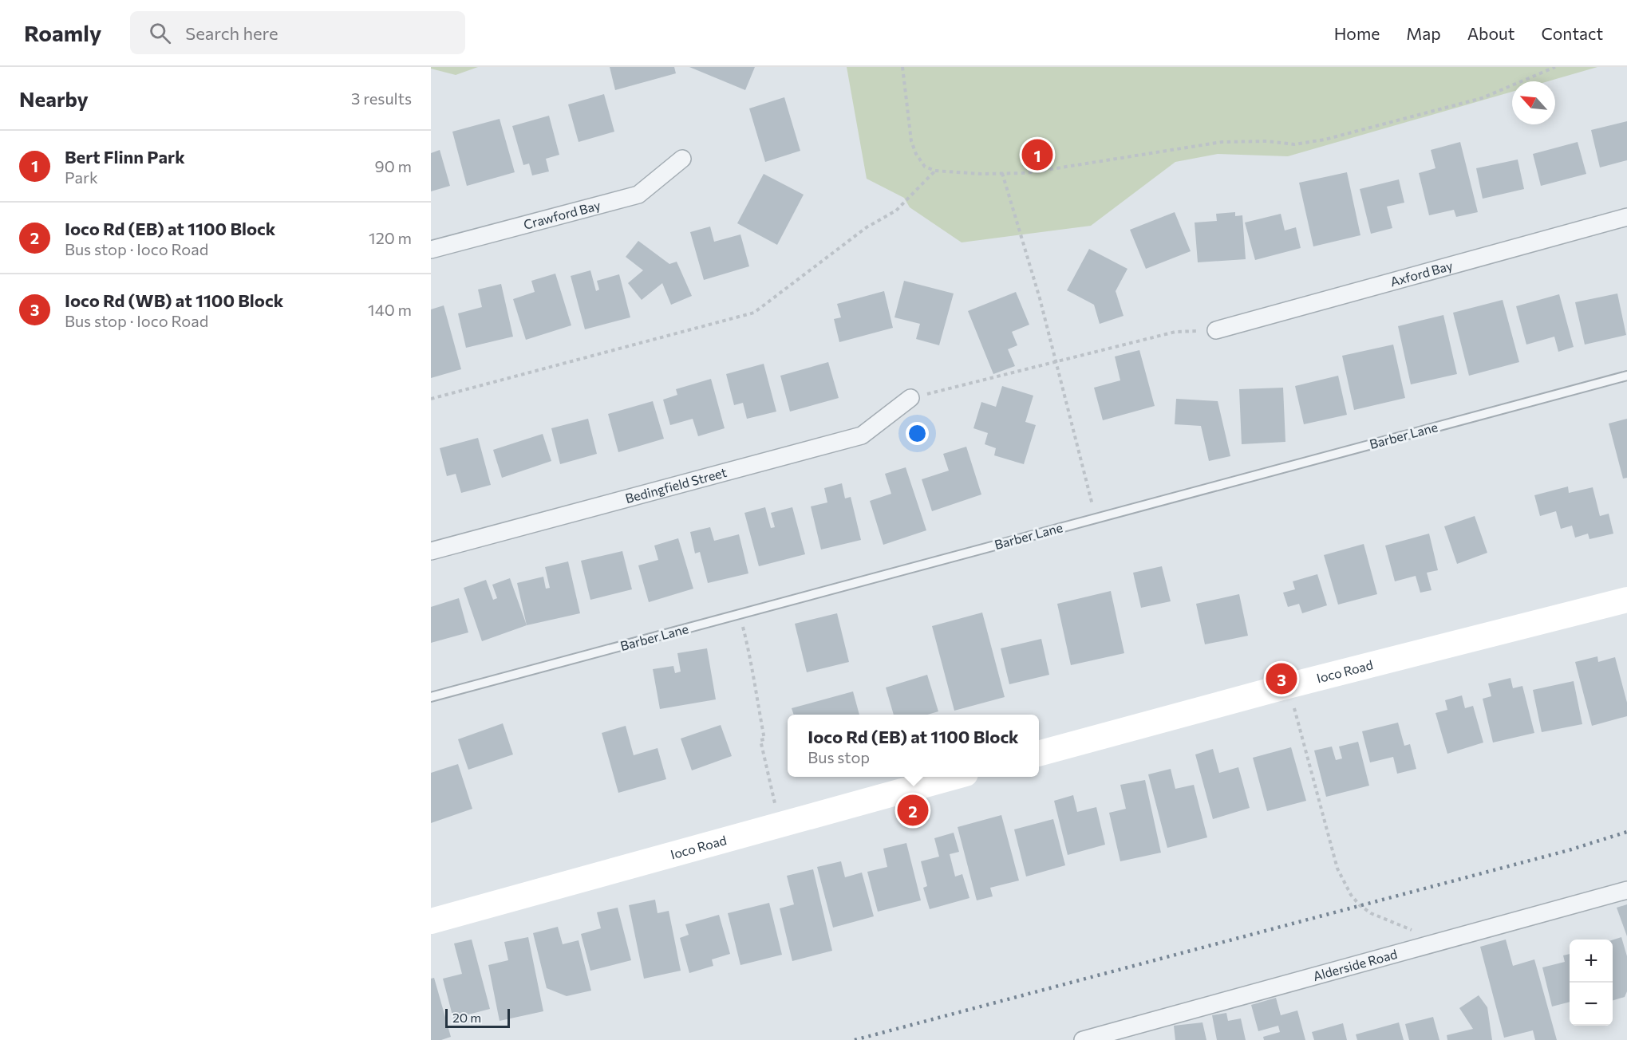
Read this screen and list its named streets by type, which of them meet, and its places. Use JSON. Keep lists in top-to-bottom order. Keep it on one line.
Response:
{"streets":{"main road":["Ioco Road"],"street":["Crawford Bay","Axford Bay","Bedingfield Street","Alderside Road"],"lane":["Barber Lane"]},"scale_bar":"20 m","north":"top left","page":{"header":"Roamly","search":"Search here","nav":["Home","Map","About","Contact"],"heading":["Nearby","3 results"],"list":[{"mark":"1","name":"Bert Flinn Park","note":"Park","value":"90 m"},{"mark":"2","name":"Ioco Rd (EB) at 1100 Block","note":"Bus stop · Ioco Road","value":"120 m"},{"mark":"3","name":"Ioco Rd (WB) at 1100 Block","note":"Bus stop · Ioco Road","value":"140 m"}],"pins":["1","3","2"],"popup":["Ioco Rd (EB) at 1100 Block","Bus stop"],"map_buttons":["+","−"],"scale":"20 m"}}
